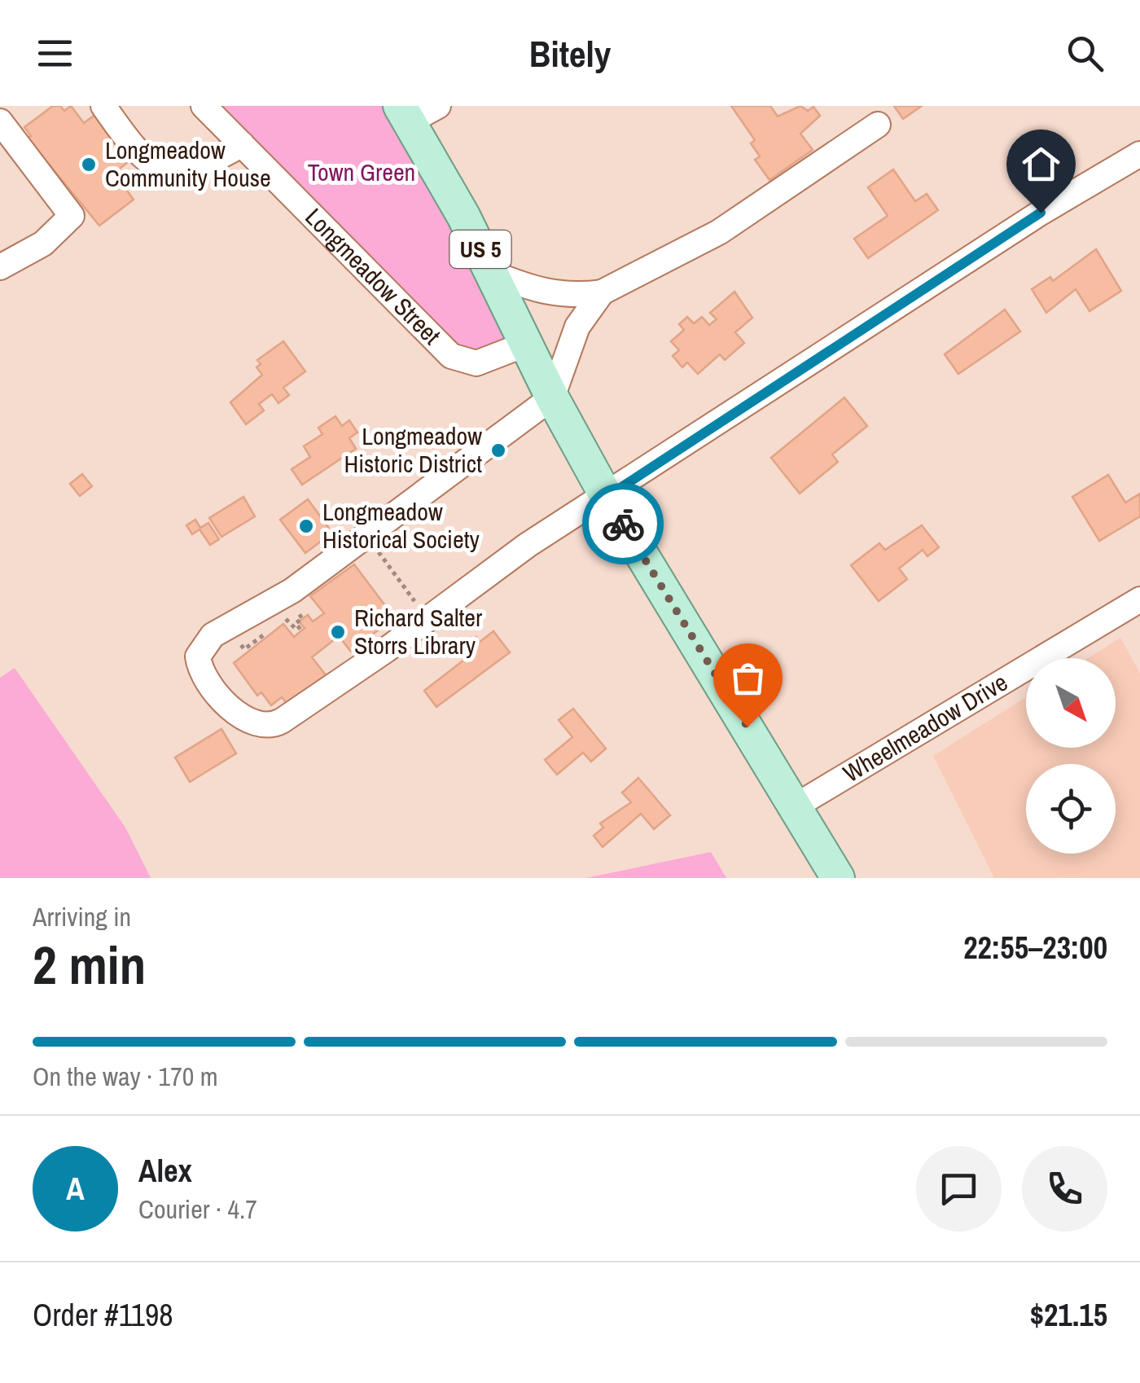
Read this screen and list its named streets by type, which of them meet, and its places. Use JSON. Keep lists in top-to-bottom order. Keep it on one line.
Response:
{"streets":{"main road":["US 5"],"street":["Longmeadow Street","Wheelmeadow Drive"]},"crossings":[["US 5","Longmeadow Street"],["US 5","Wheelmeadow Drive"]],"parks":["Town Green"],"places":["Longmeadow Community House","Longmeadow Historic District","Longmeadow Historical Society","Richard Salter Storrs Library"],"north":"bottom right","page":{"header":"Bitely","heading":["2 min","Arriving in","22:55–23:00"],"panel":["Alex","Courier · 4.7","Order #1198","$21.15"],"bar":"On the way · 170 m","round":"A"}}
